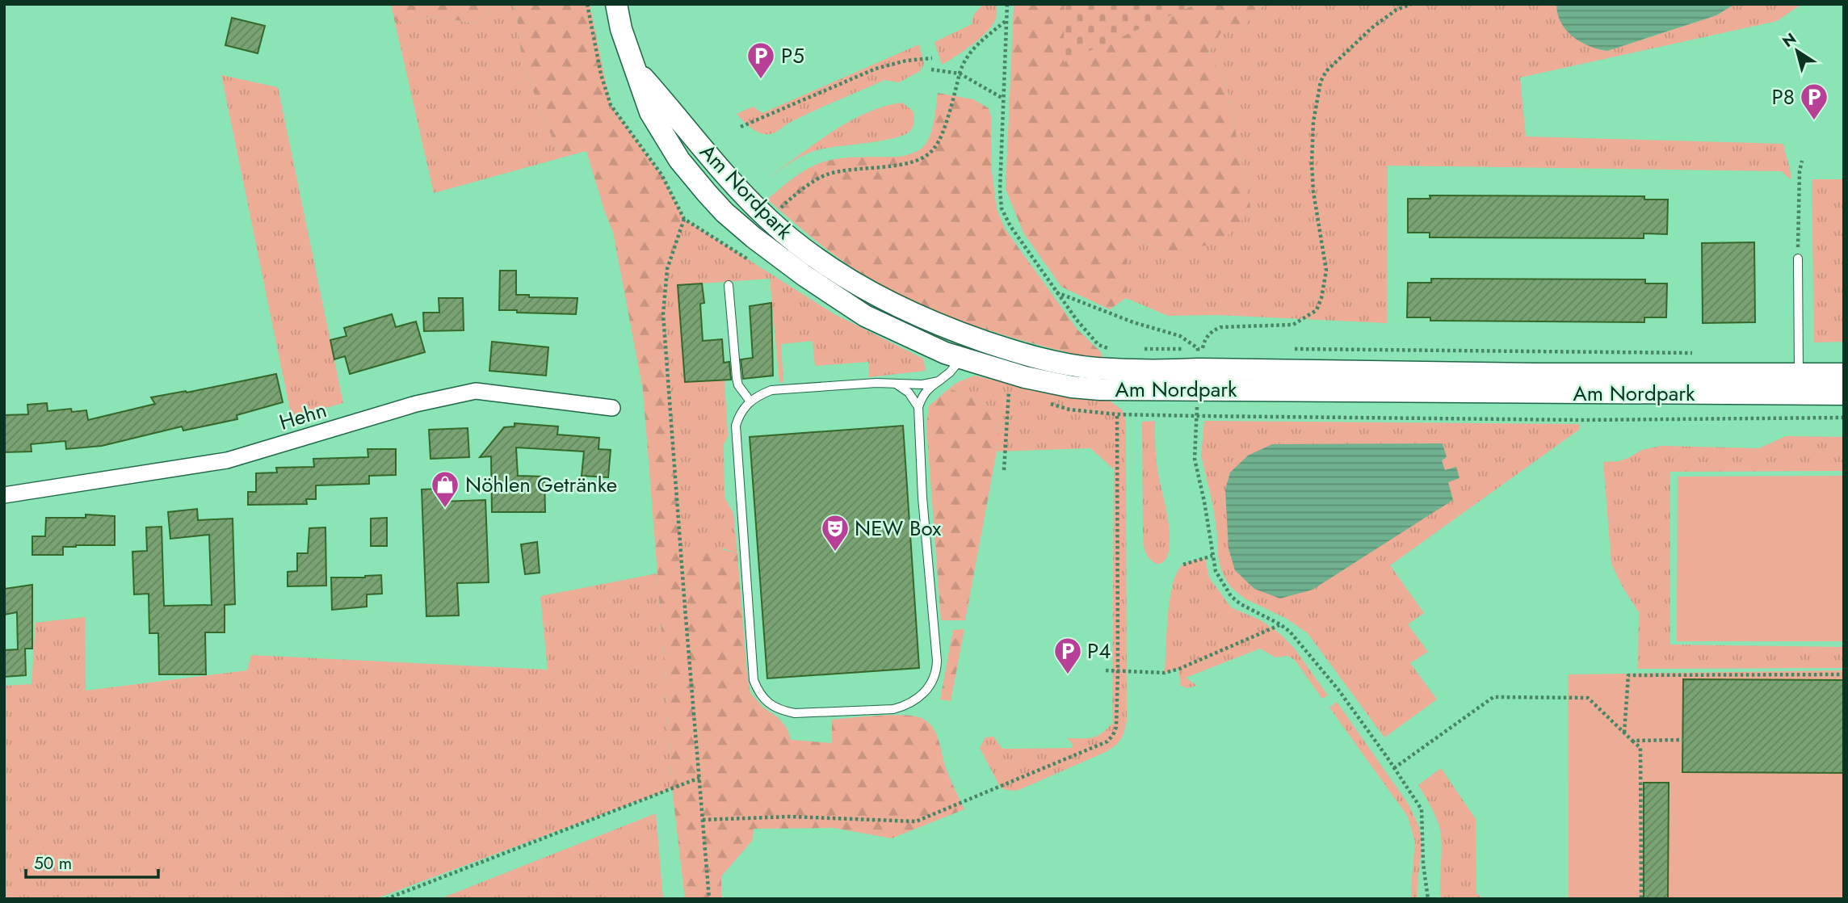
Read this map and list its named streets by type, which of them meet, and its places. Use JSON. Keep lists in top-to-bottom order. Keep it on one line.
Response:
{"streets":{"street":["Am Nordpark","Hehn"]},"places":{"parking":["P5","P8","P4"],"shop":["Nöhlen Getränke"],"theatre":["NEW Box"]},"scale_bar":"50 m","north":"top left"}
